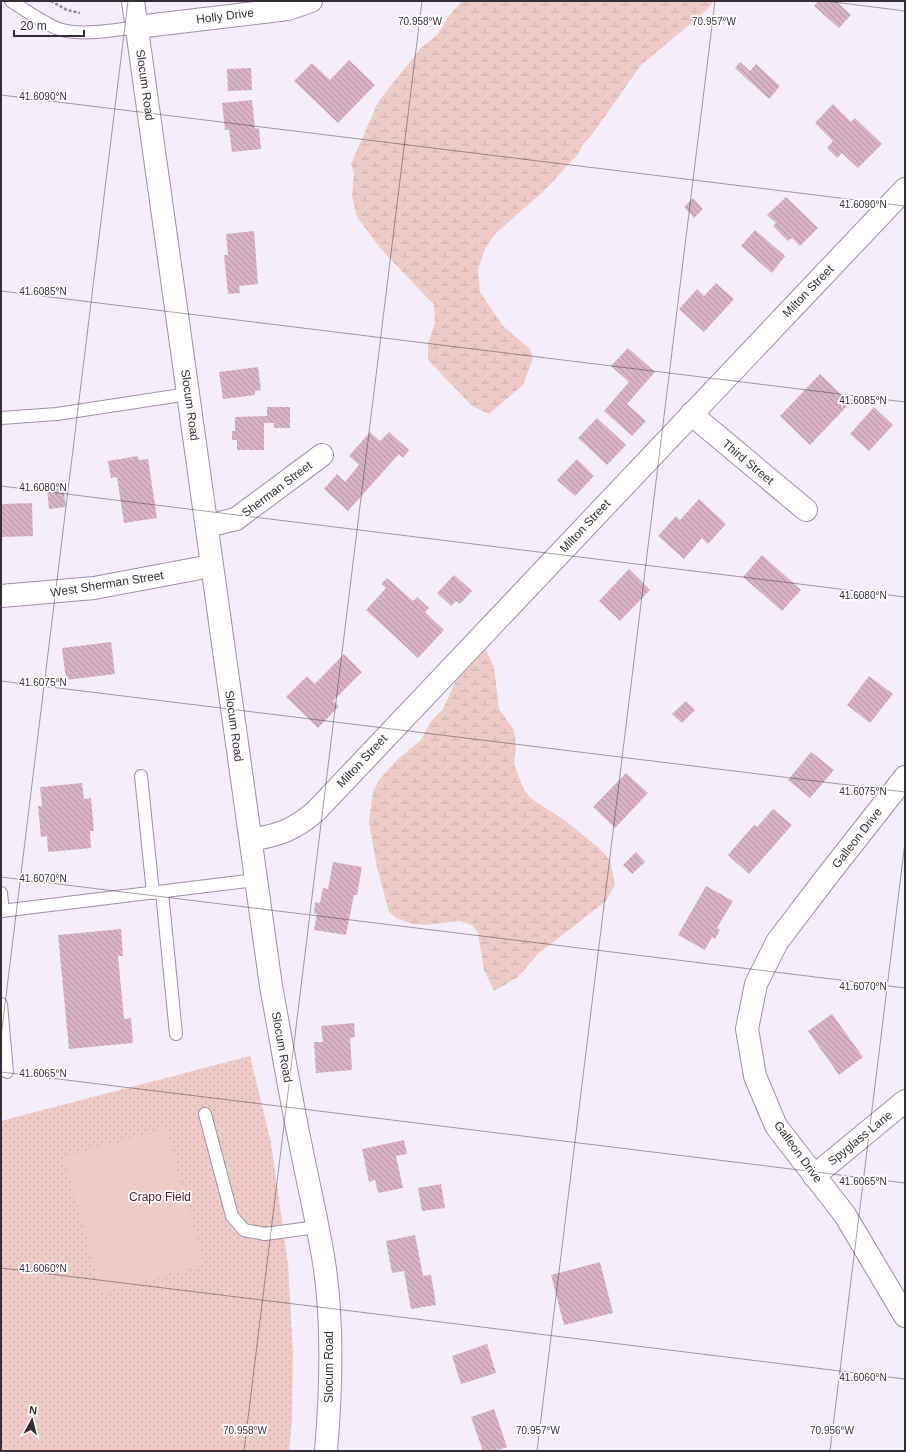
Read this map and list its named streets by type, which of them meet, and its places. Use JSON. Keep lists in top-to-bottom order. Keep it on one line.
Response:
{"streets":{"street":["Holly Drive","Slocum Road","Milton Street","Third Street","Sherman Street","West Sherman Street","Galleon Drive","Spyglass Lane"]},"crossings":[["Holly Drive","Slocum Road"],["Slocum Road","Milton Street"],["Slocum Road","Sherman Street"],["Slocum Road","West Sherman Street"],["Milton Street","Third Street"],["Galleon Drive","Spyglass Lane"]],"parks":["Crapo Field"],"scale_bar":"20 m","north":"top","coordinates":["70.958°W","70.957°W","41.6090°N","41.6085°N","41.6080°N","41.6075°N","41.6070°N","41.6065°N","41.6060°N","70.956°W"]}
